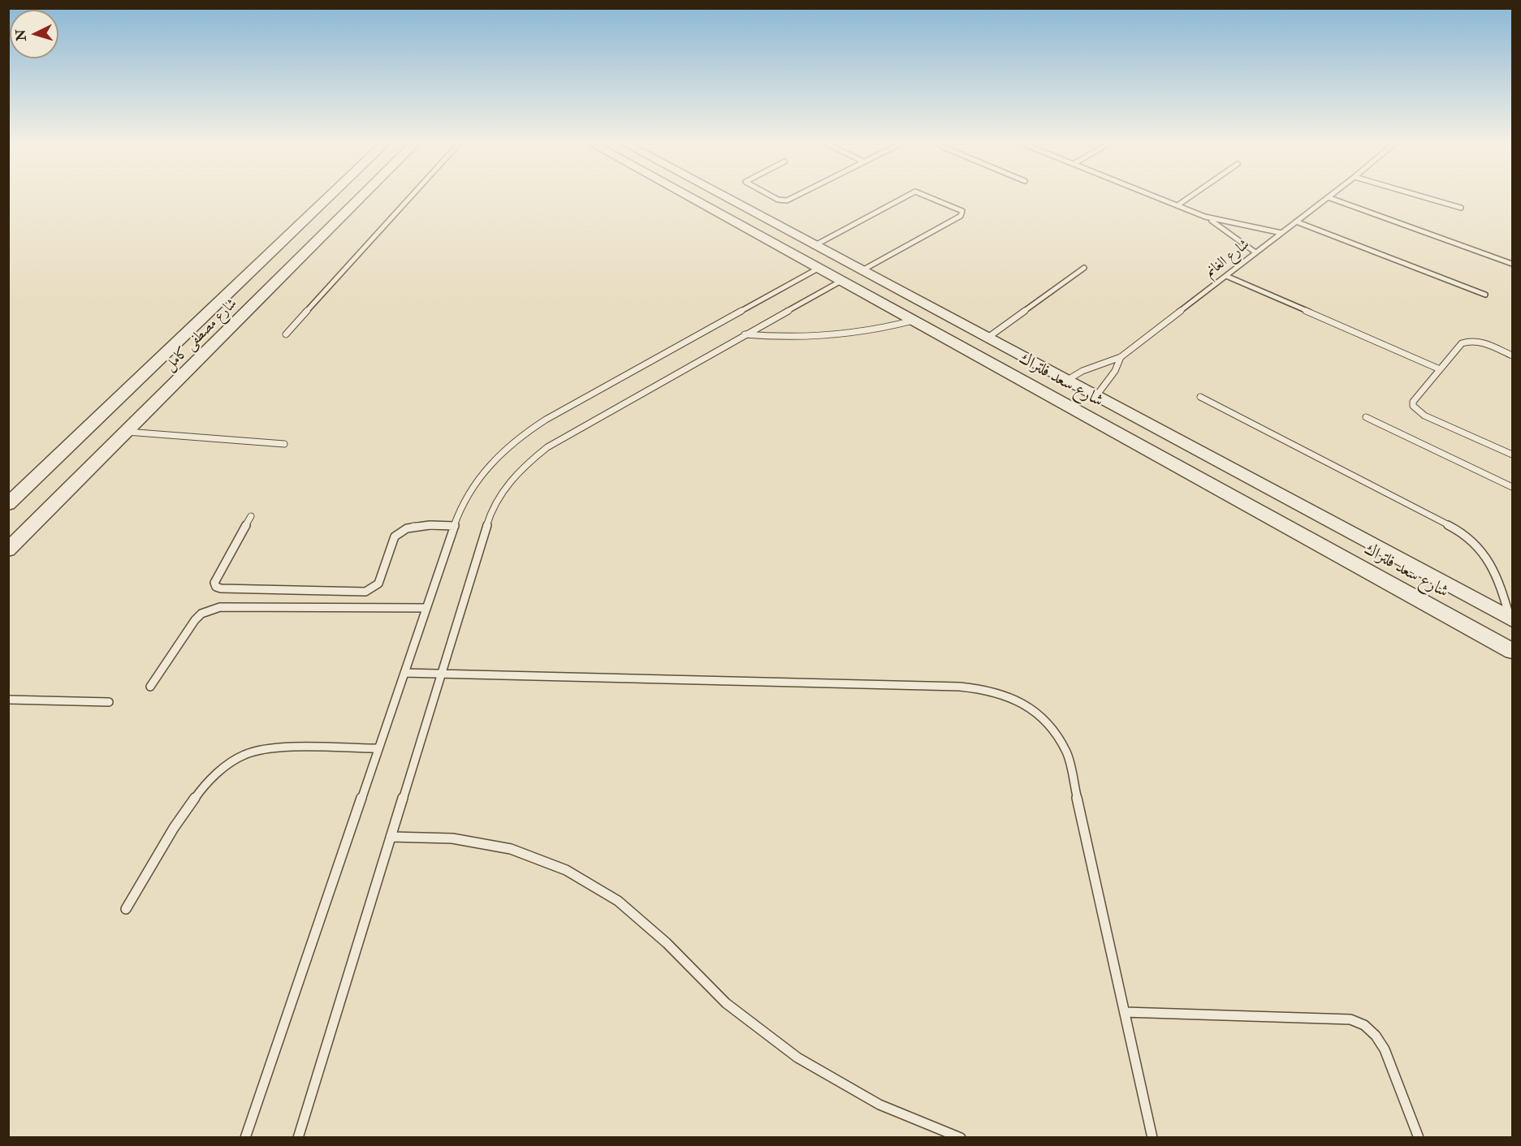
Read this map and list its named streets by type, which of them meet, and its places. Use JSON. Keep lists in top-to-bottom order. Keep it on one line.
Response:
{"streets":{"street":["شارع مصطفى كامل","شارع سعد فلتراك"],"lane":["شارع الغانم"]},"crossings":[["شارع الغانم","شارع سعد فلتراك"]],"north":"left"}
